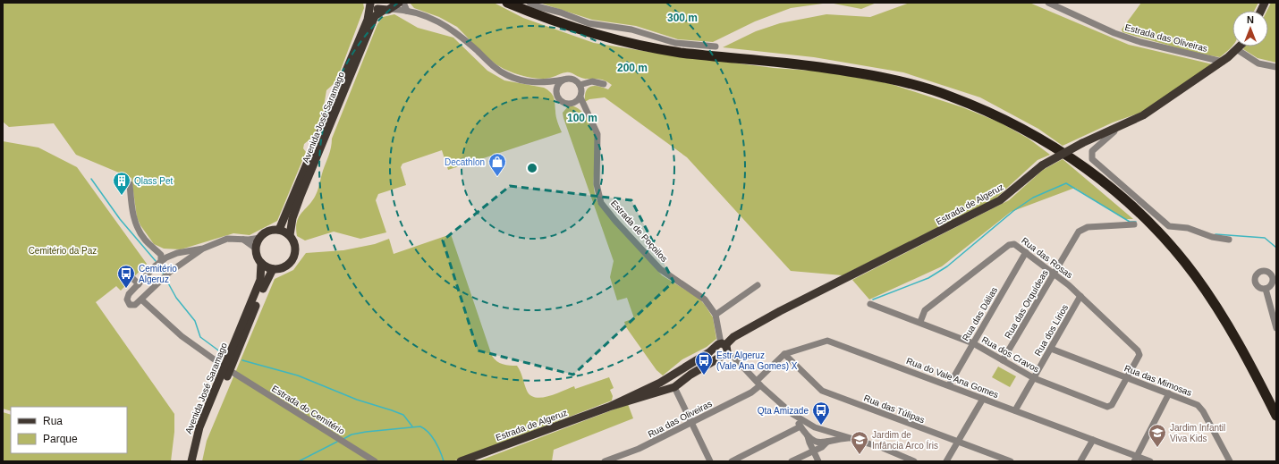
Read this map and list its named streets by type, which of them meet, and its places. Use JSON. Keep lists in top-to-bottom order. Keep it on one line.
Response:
{"streets":{"main road":["Avenida José Saramago","Estrada de Algeruz","Estrada de Poçoilos"],"street":["Estrada das Oliveiras","Rua das Rosas","Rua das Orquídeas","Rua das Dálias","Rua dos Lírios","Rua dos Cravos","Rua do Vale Ana Gomes","Rua das Mimosas","Rua das Túlipas","Estrada do Cemitério","Rua das Oliveiras"]},"crossings":[["Estrada das Oliveiras","Estrada de Algeruz"],["Avenida José Saramago","Estrada de Poçoilos"],["Estrada de Algeruz","Estrada de Poçoilos"],["Rua das Rosas","Rua das Orquídeas"],["Rua das Rosas","Rua das Dálias"],["Rua das Rosas","Rua dos Lírios"],["Rua das Rosas","Rua dos Cravos"],["Rua das Rosas","Rua das Mimosas"],["Rua das Orquídeas","Rua dos Cravos"],["Rua das Dálias","Rua dos Cravos"],["Rua das Dálias","Rua do Vale Ana Gomes"],["Rua dos Lírios","Rua dos Cravos"],["Rua dos Lírios","Rua do Vale Ana Gomes"],["Rua dos Lírios","Rua das Mimosas"],["Rua dos Cravos","Rua das Mimosas"],["Rua do Vale Ana Gomes","Rua das Túlipas"],["Rua do Vale Ana Gomes","Rua das Oliveiras"]],"parks":["Cemitério da Paz"],"places":{"shop":["Decathlon"],"building":["Qlass Pet"],"bus stop":["Cemitério Algeruz","Estr Algeruz (Vale Ana Gomes) X","Qta Amizade"],"school or university":["Jardim Infantil Viva Kids","Jardim de Infância Arco Íris"]},"legend":["Rua","Parque"],"north":"top","rings":["300 m","200 m","100 m"]}
